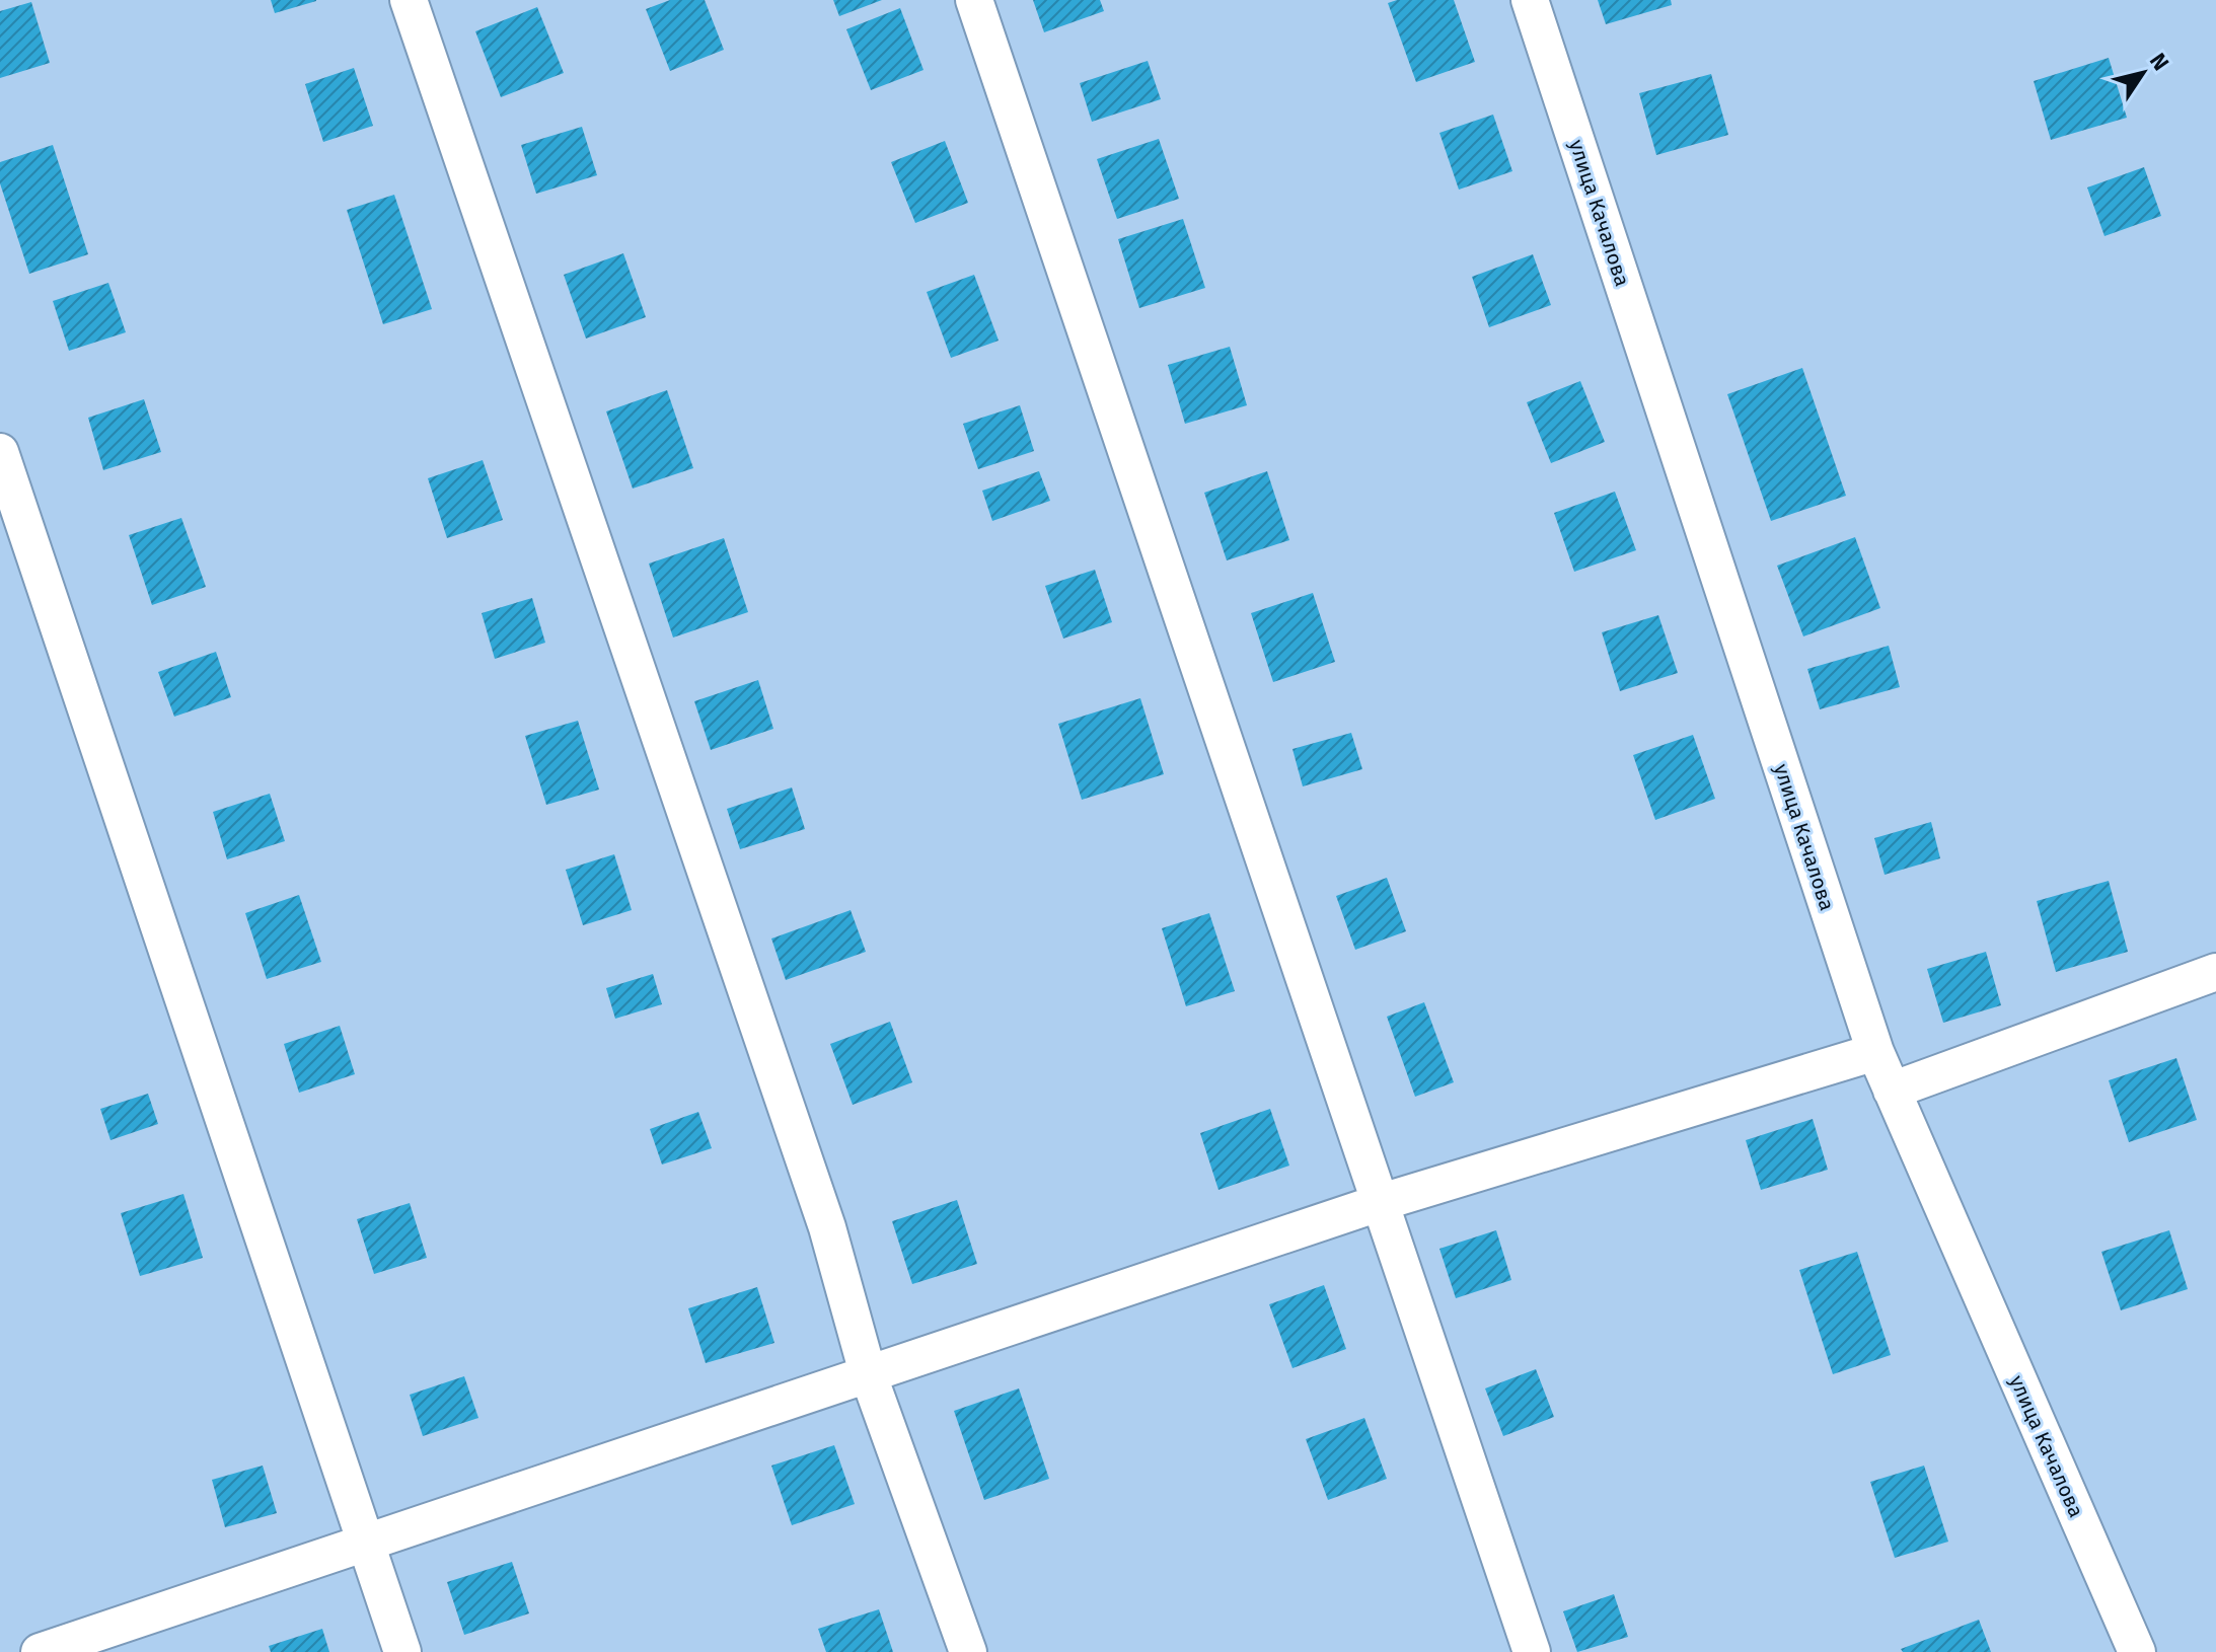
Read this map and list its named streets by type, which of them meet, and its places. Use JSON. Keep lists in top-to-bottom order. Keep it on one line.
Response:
{"streets":{"street":["улица Качалова"]},"north":"top right"}
